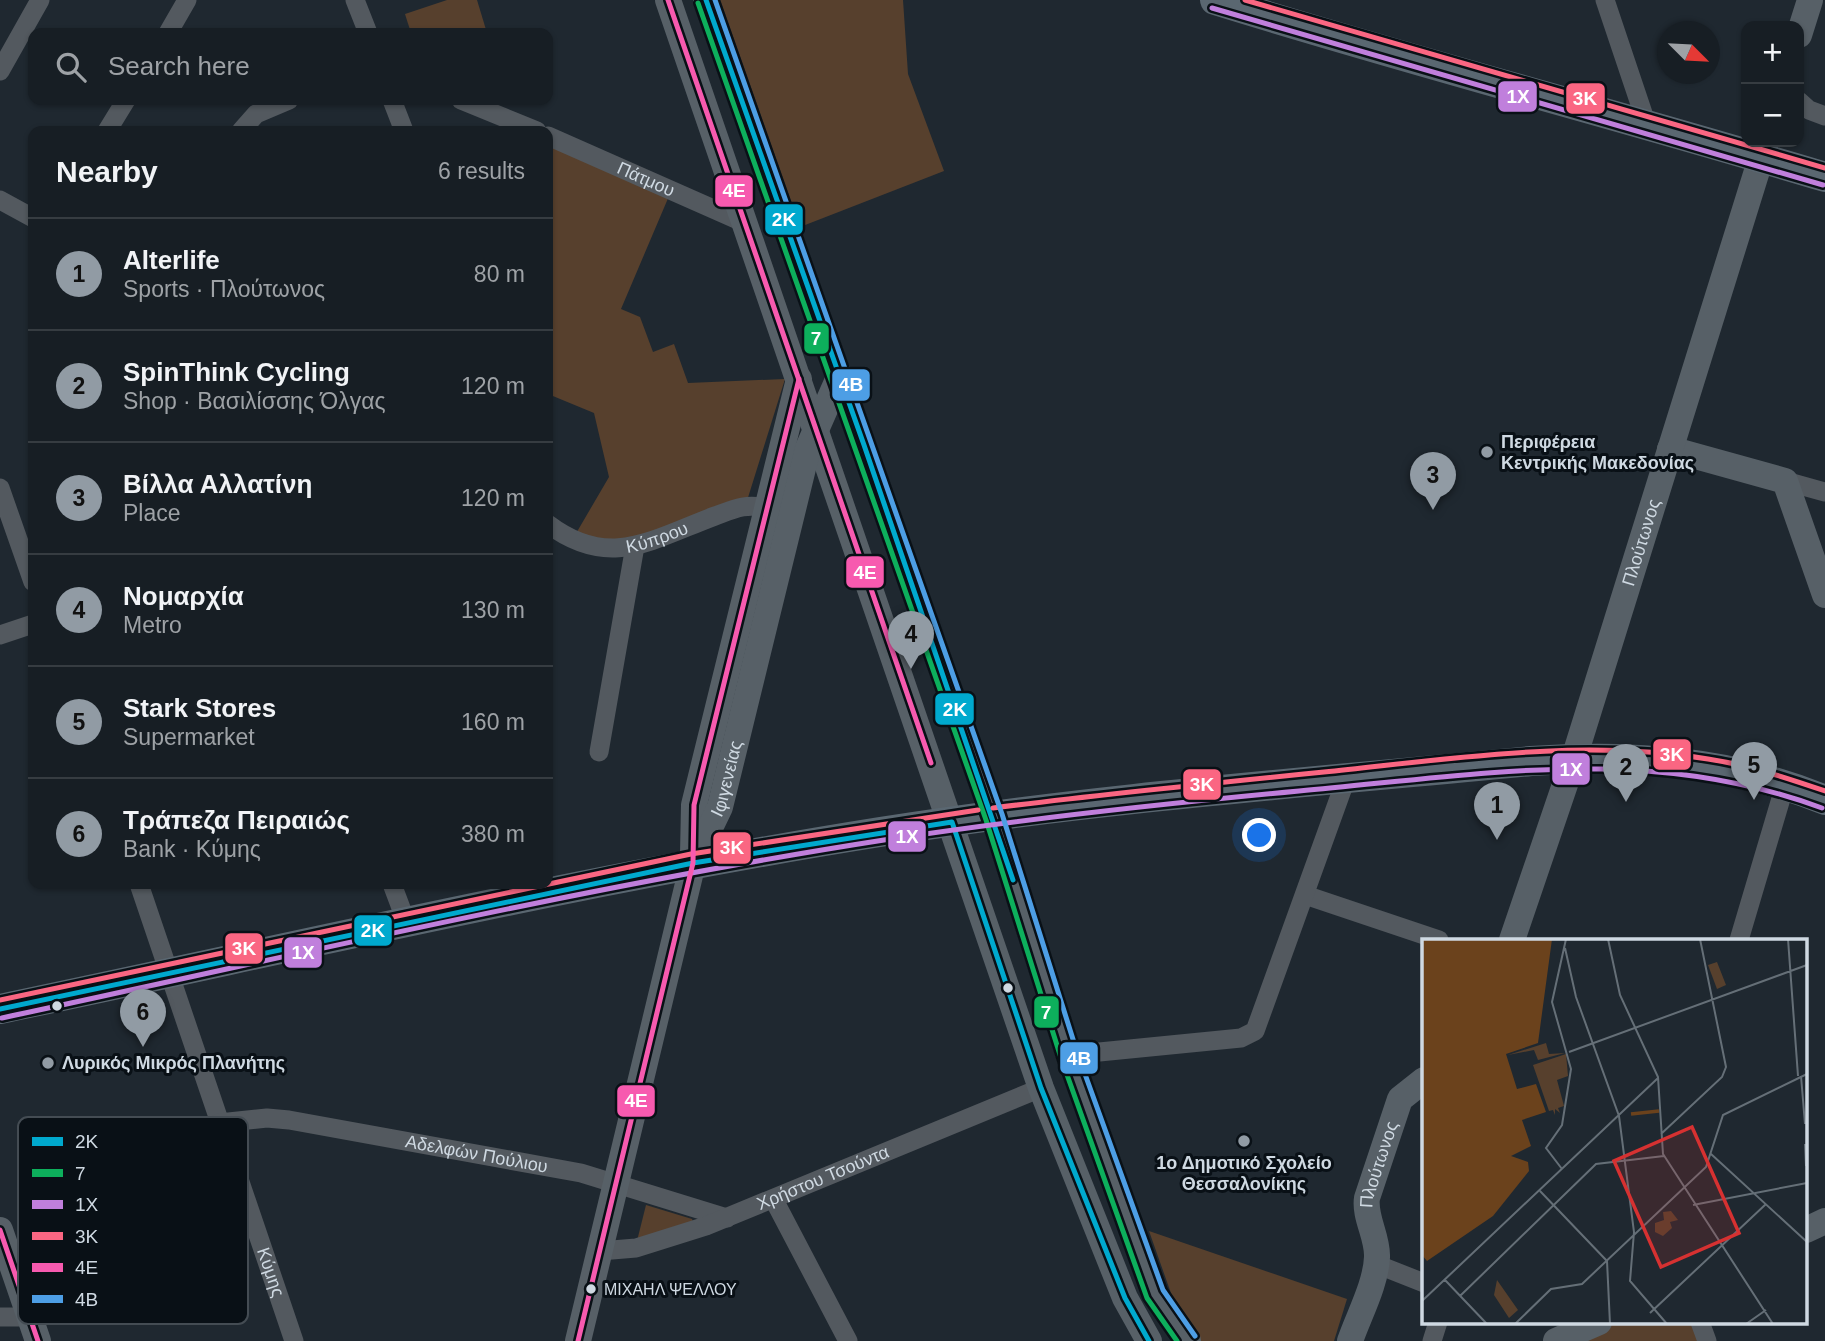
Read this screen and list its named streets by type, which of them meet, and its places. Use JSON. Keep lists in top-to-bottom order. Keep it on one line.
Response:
{"streets":{"main road":["Πλούτωνος","Ιφιγενείας"],"street":["Πάτμου","Κύπρου","Αδελφών Πούλιου","Χρήστου Τσούντα","Κύμης"]},"crossings":[["Κύπρου","Ιφιγενείας"],["Αδελφών Πούλιου","Χρήστου Τσούντα"]],"places":["Περιφέρεια Κεντρικής Μακεδονίας","Λυρικός Μικρός Πλανήτης","1ο Δημοτικό Σχολείο Θεσσαλονίκης","ΜΙΧΑΗΛ ΨΕΛΛΟΥ"],"lines":["transit line 2Κ","transit line 3Κ","transit line 4Ε","transit line 4Β","transit line 7","transit line 1Χ"],"legend":["2Κ","7","1Χ","3Κ","4Ε","4Β"],"north":"bottom right","page":{"map_buttons":["+","−"],"search":"Search here","heading":["Nearby","6 results"],"list":[{"mark":"1","name":"Alterlife","note":"Sports · Πλούτωνος","value":"80 m"},{"mark":"2","name":"SpinThink Cycling","note":"Shop · Βασιλίσσης Όλγας","value":"120 m"},{"mark":"3","name":"Βίλλα Αλλατίνη","note":"Place","value":"120 m"},{"mark":"4","name":"Νομαρχία","note":"Metro","value":"130 m"},{"mark":"5","name":"Stark Stores","note":"Supermarket","value":"160 m"},{"mark":"6","name":"Τράπεζα Πειραιώς","note":"Bank · Κύμης","value":"380 m"}],"pins":["3","4","5","2","1","6"]}}
